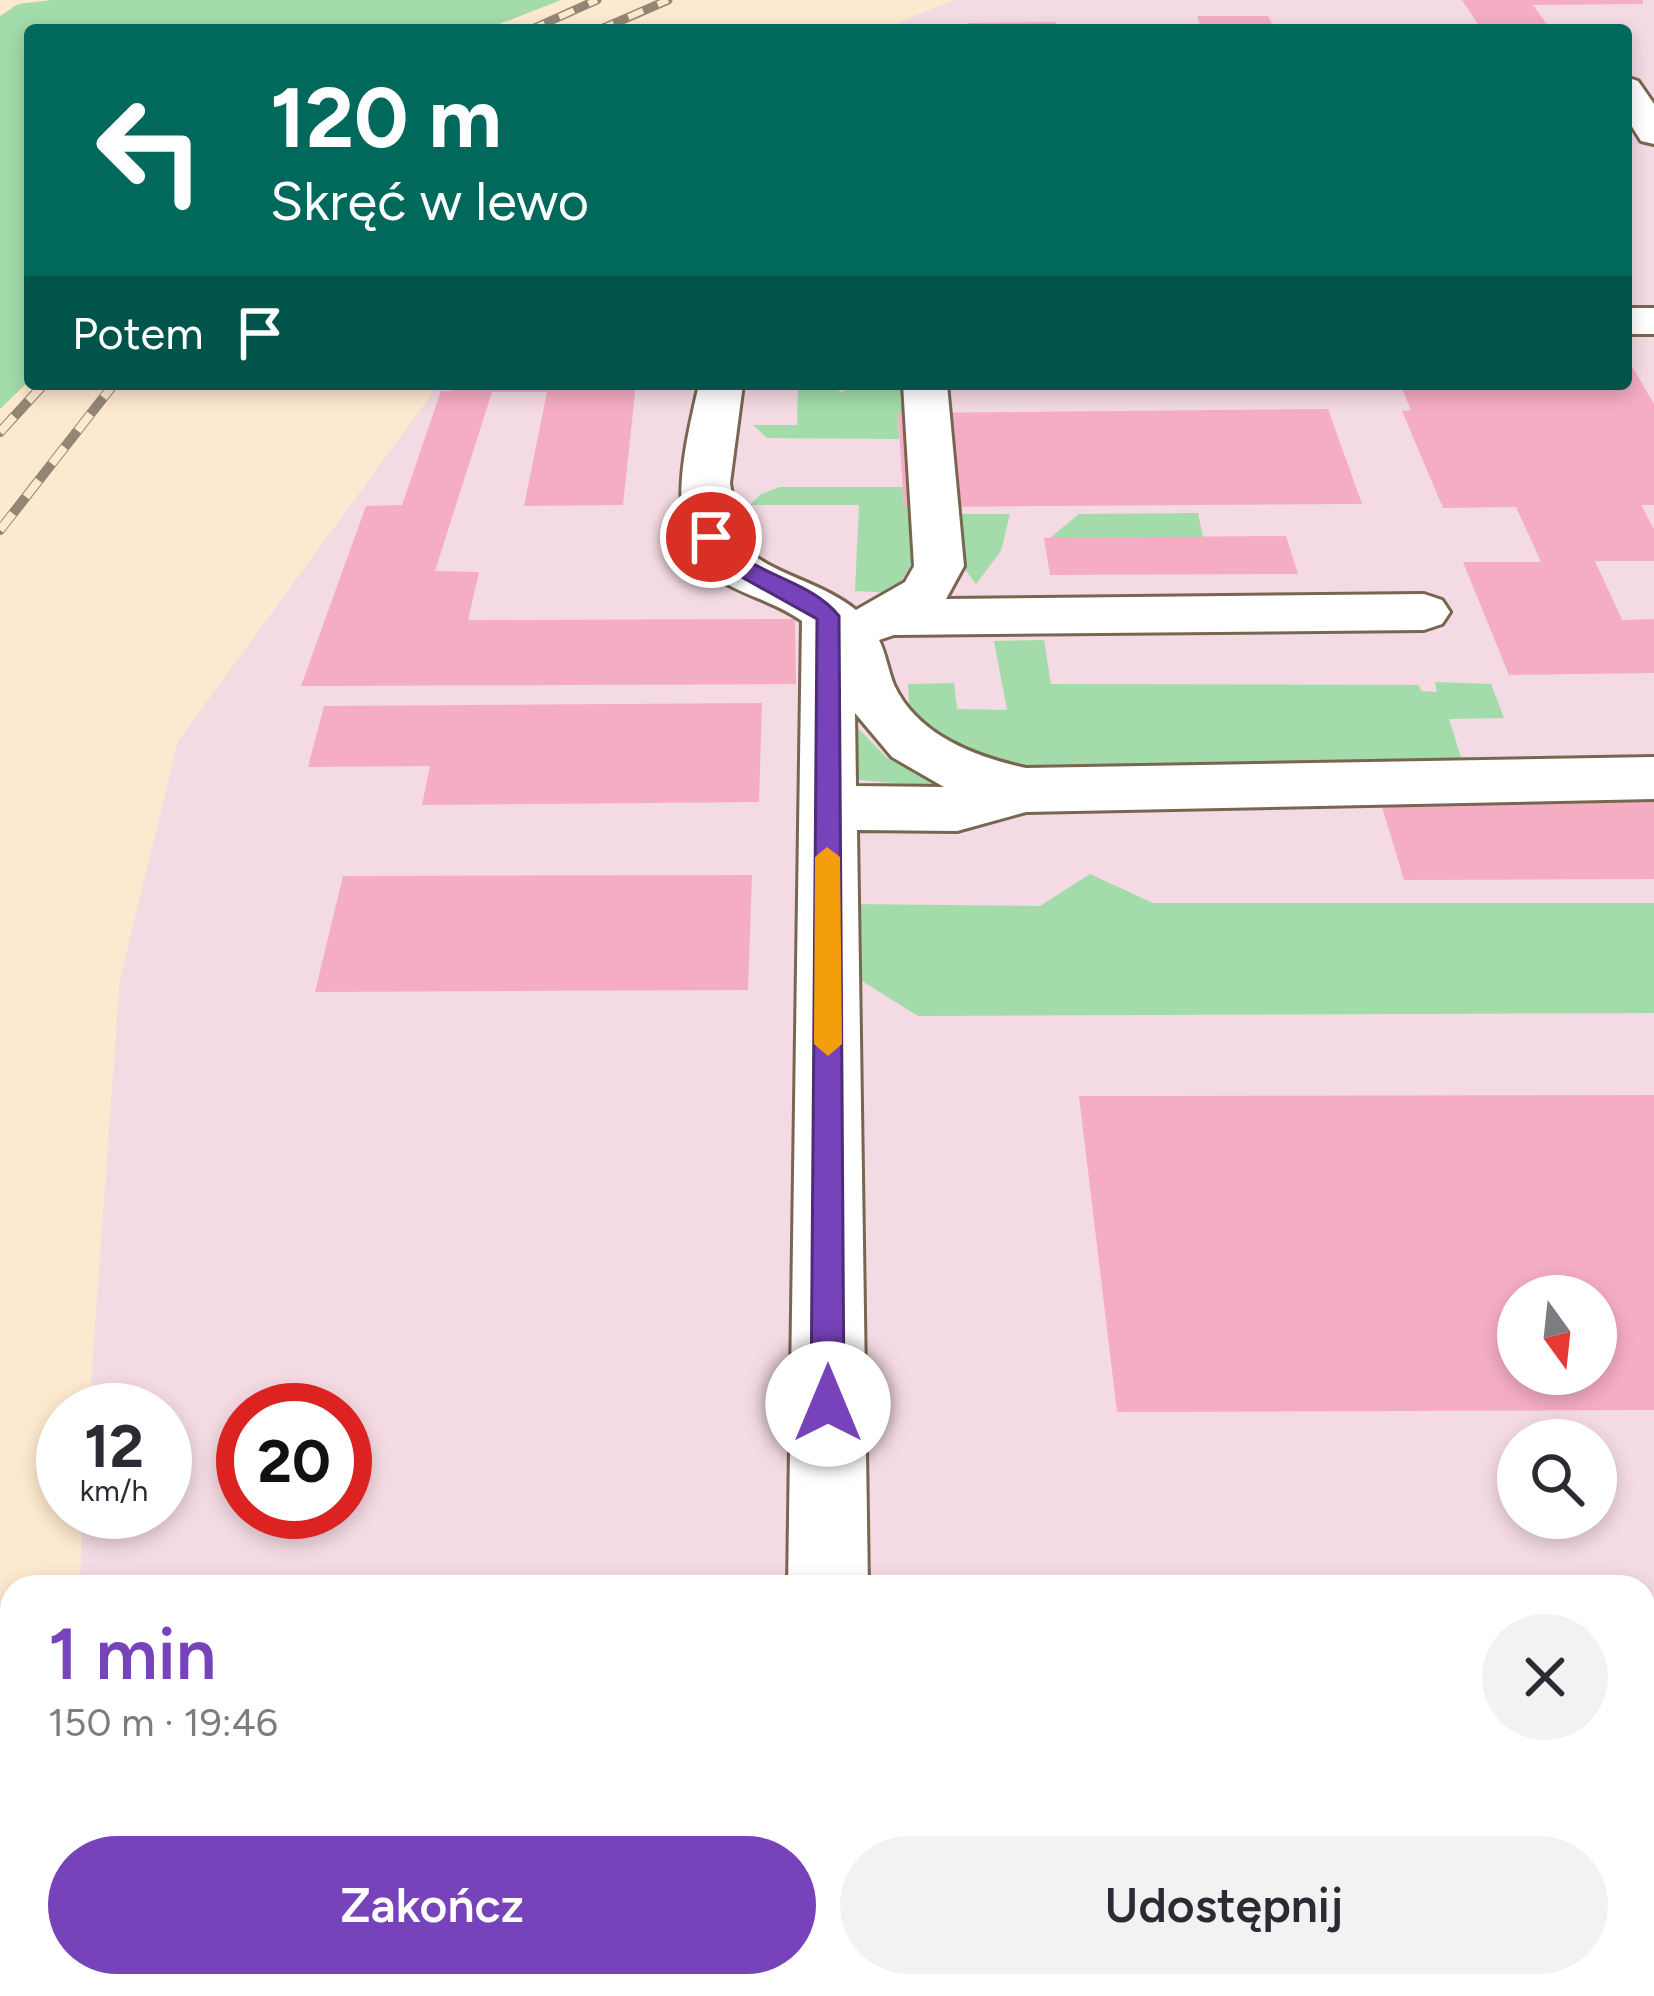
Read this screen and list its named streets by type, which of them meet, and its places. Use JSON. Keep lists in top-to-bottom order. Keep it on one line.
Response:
{"north":"bottom","page":{"turn":["120 m","Skręć w lewo"],"then":"Potem","speed":"12 km/h","limit":"20","heading":["1 min","150 m · 19:46"],"buttons":["Zakończ","Udostępnij"]}}
